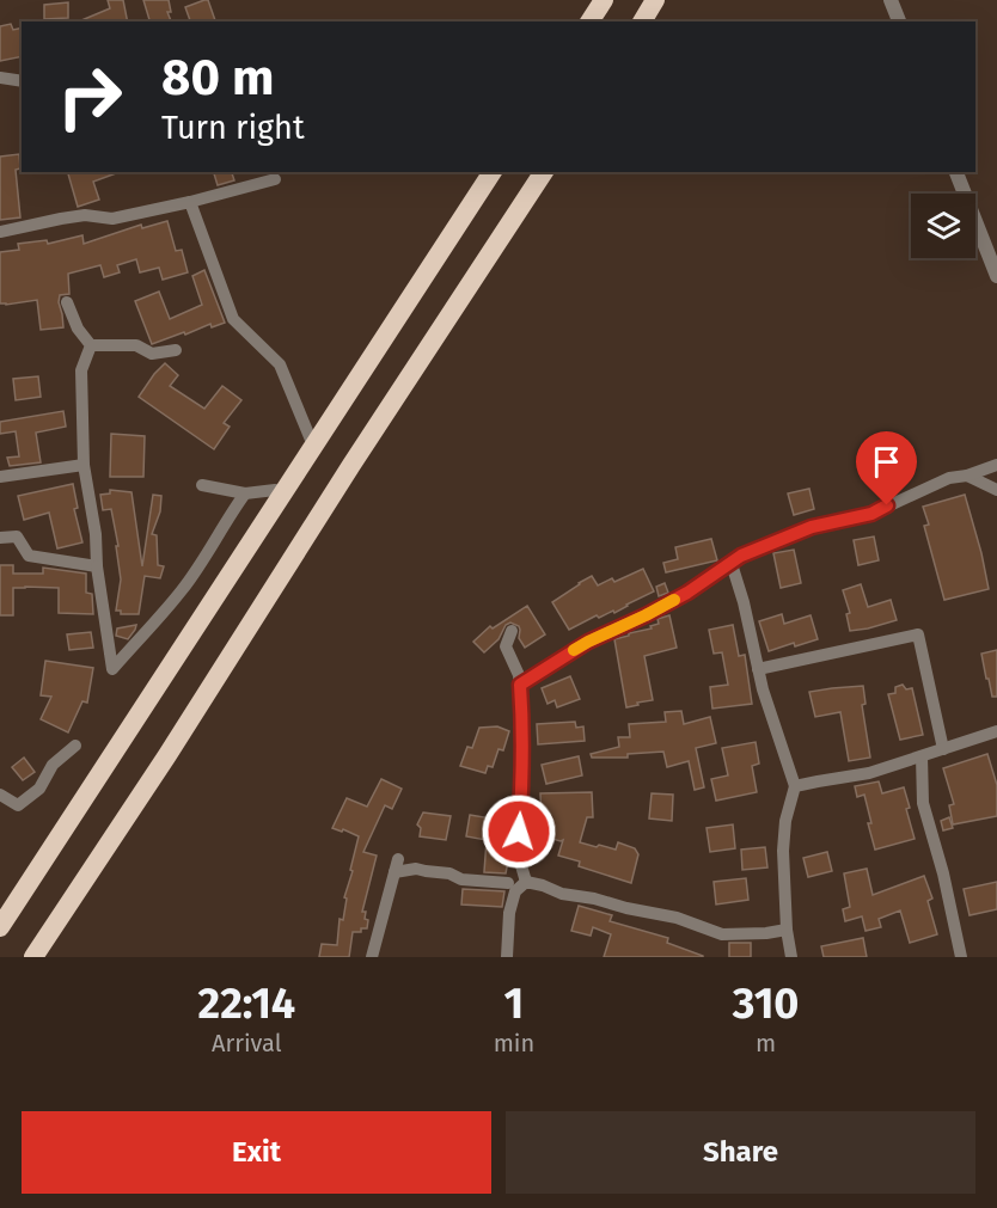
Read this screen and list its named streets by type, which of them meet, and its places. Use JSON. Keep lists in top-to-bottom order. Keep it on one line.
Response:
{"page":{"turn":["80 m","Turn right"],"eta":["22:14","Arrival","1","min","310","m"],"buttons":["Exit","Share"]}}
